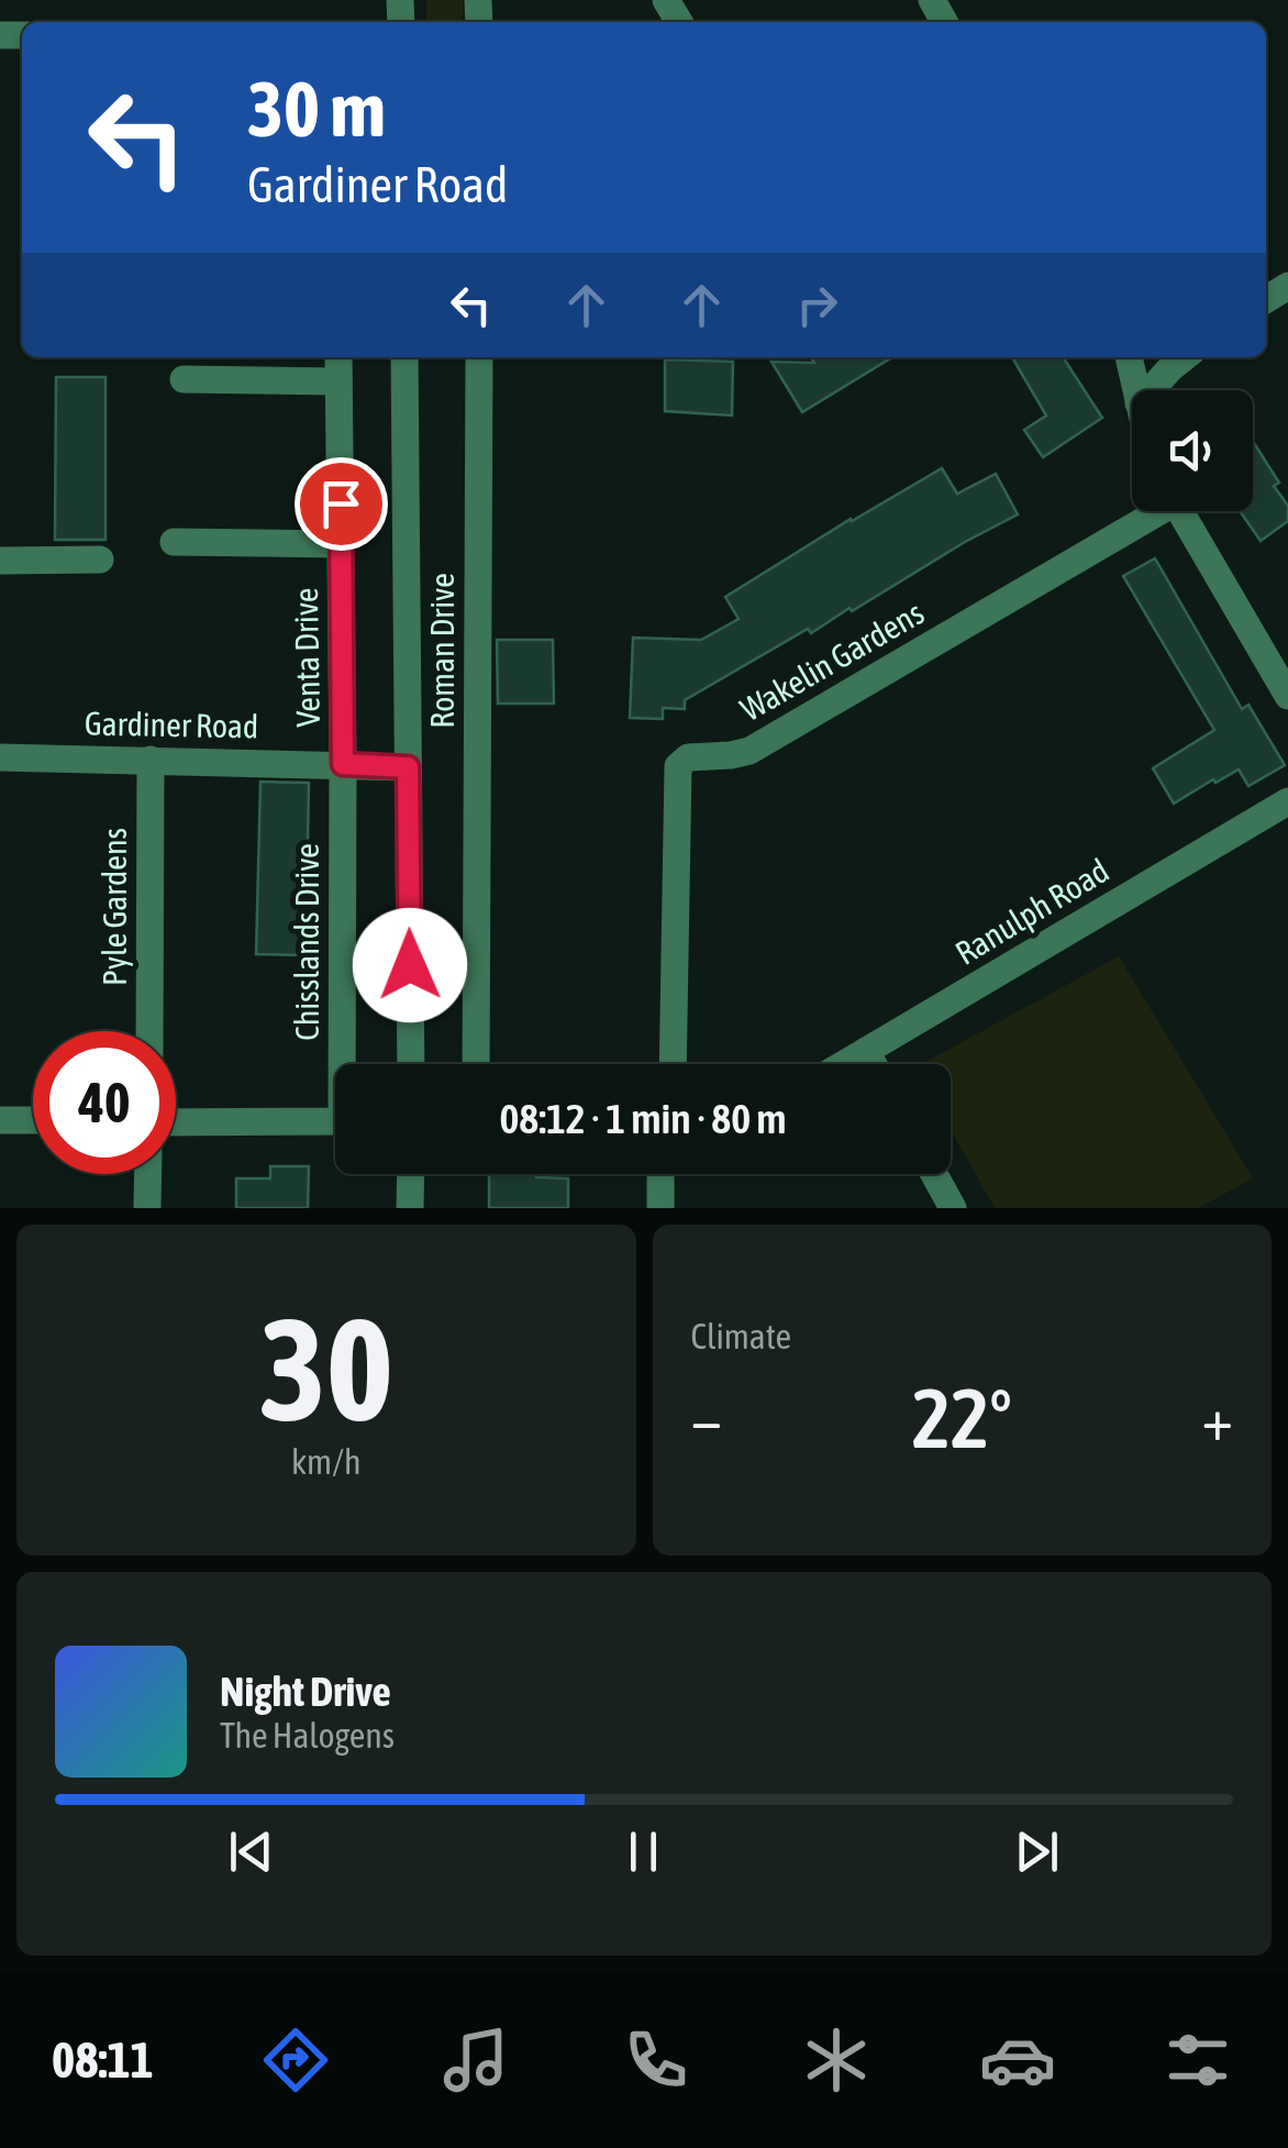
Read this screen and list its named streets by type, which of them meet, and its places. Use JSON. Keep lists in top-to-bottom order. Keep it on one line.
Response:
{"streets":{"street":["Roman Drive","Venta Drive","Wakelin Gardens","Gardiner Road","Pyle Gardens","Ranulph Road","Chisslands Drive"]},"crossings":[["Venta Drive","Gardiner Road"],["Venta Drive","Chisslands Drive"],["Gardiner Road","Pyle Gardens"],["Gardiner Road","Chisslands Drive"]],"page":{"turn":["30 m","Gardiner Road"],"limit":"40","trip":"08:12 · 1 min · 80 m","tile":[["30","km/h"],"Climate"],"heat":["−","22°","+"],"song":["Night Drive","The Halogens"],"tabs":"08:11"}}
